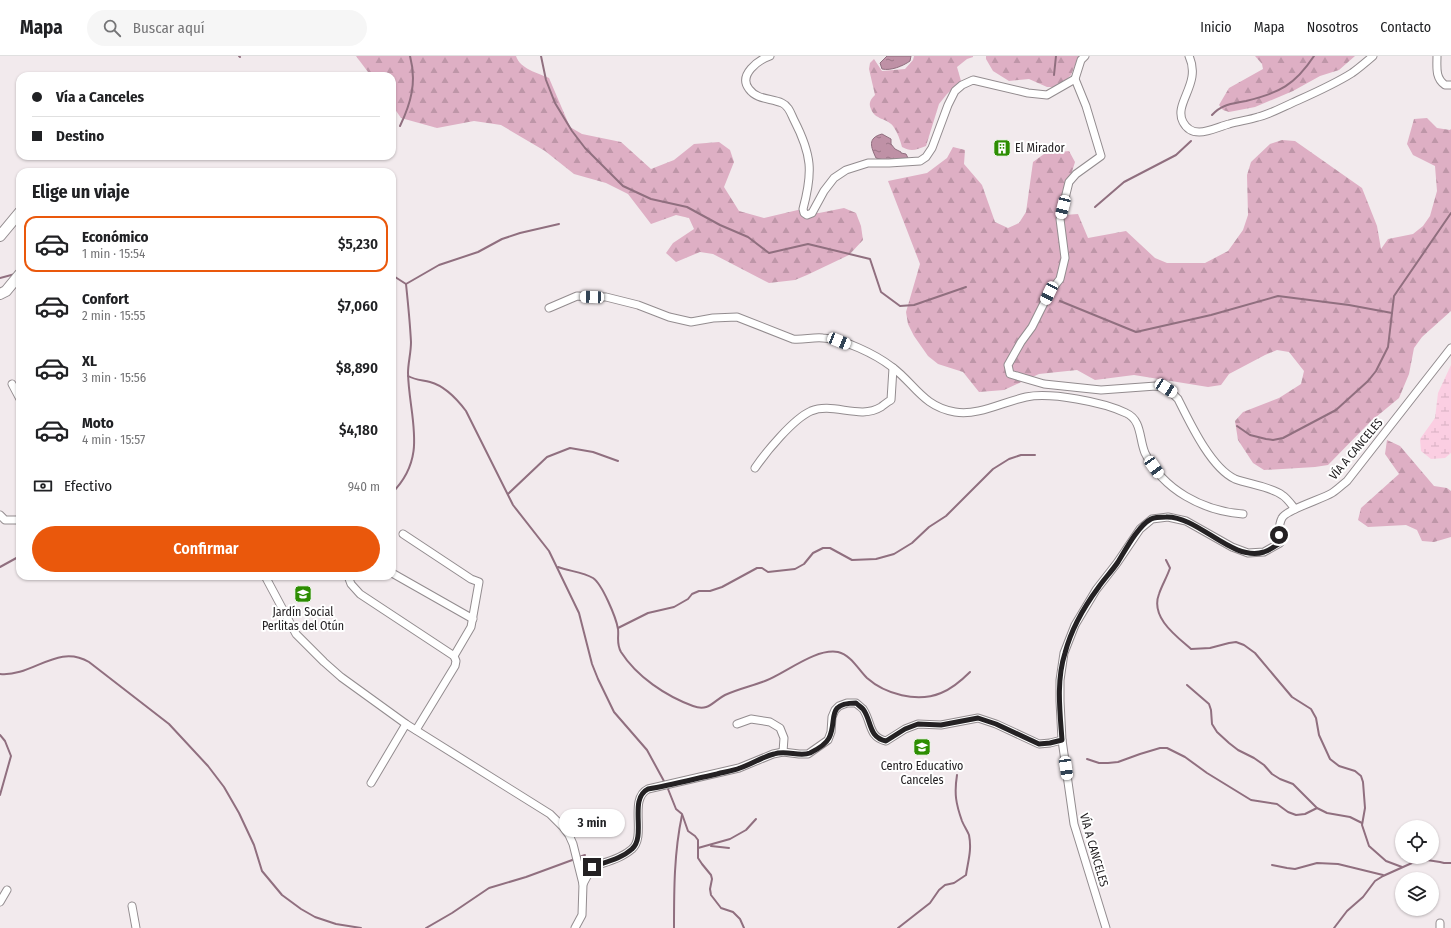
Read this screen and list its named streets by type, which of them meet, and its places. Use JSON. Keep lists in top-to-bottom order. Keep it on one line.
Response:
{"streets":{"street":["VÍA A CANCELES"]},"places":{"building":["El Mirador"],"school or university":["Jardín Social Perlitas del Otún","Centro Educativo Canceles"]},"page":{"header":"Mapa","search":"Buscar aquí","nav":["Inicio","Mapa","Nosotros","Contacto"],"banner":["Vía a Canceles","Destino"],"heading":"Elige un viaje","list":[{"name":"Económico","note":"1 min · 15:54","value":"$5,230"},{"name":"Confort","note":"2 min · 15:55","value":"$7,060"},{"name":"XL","note":"3 min · 15:56","value":"$8,890"},{"name":"Moto","note":"4 min · 15:57","value":"$4,180"}],"pay":["Efectivo","940 m"],"buttons":"Confirmar","bubble":"3 min"}}
